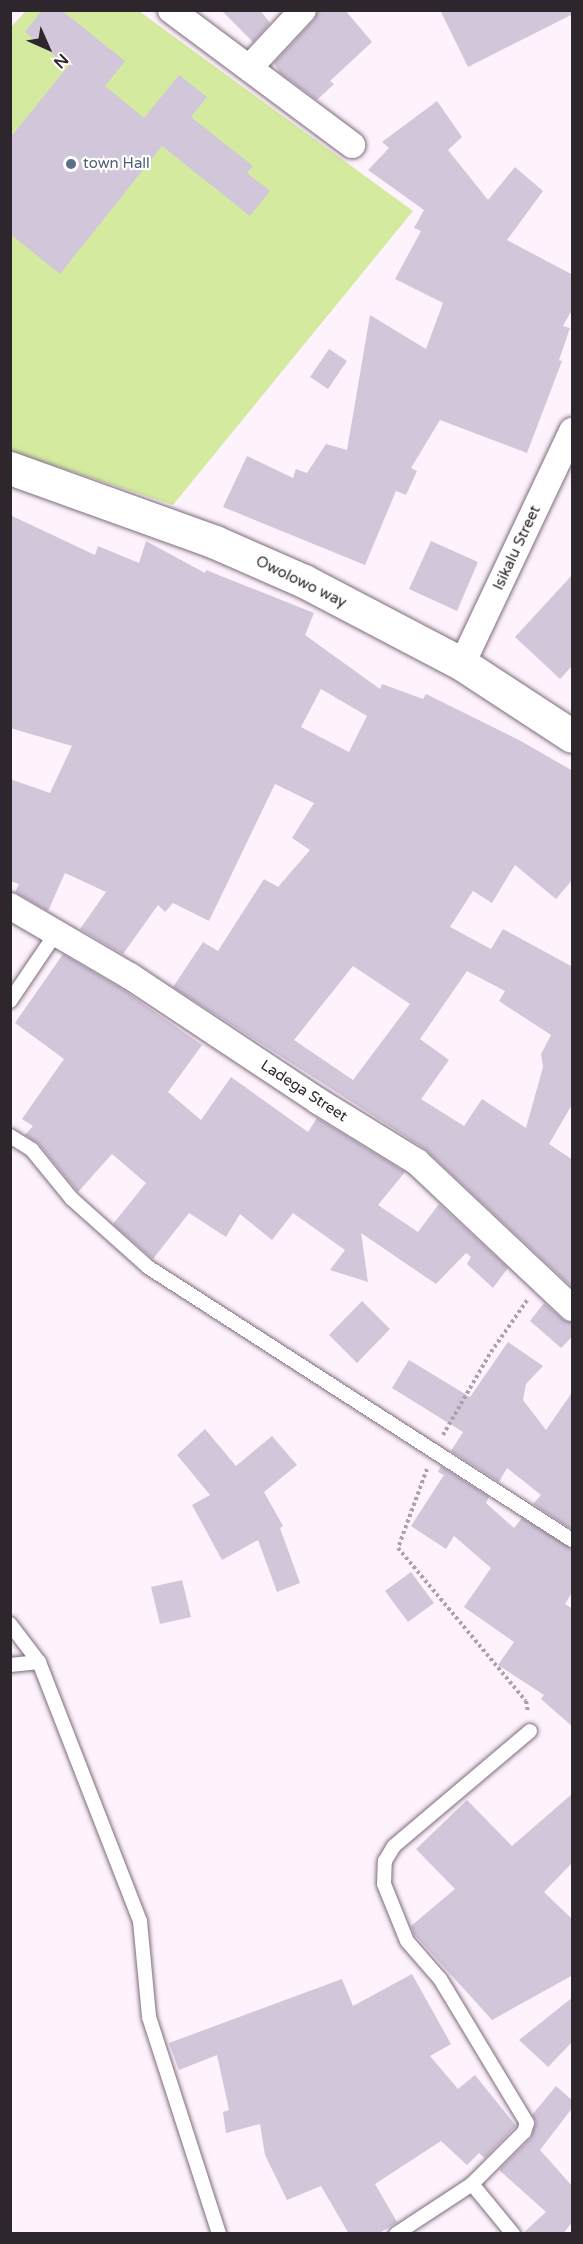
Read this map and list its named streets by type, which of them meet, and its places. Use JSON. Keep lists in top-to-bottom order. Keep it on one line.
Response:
{"streets":{"street":["Isikalu Street","Owolowo way","Ladega Street"]},"crossings":[["Isikalu Street","Owolowo way"]],"places":["town Hall"],"north":"bottom right"}
